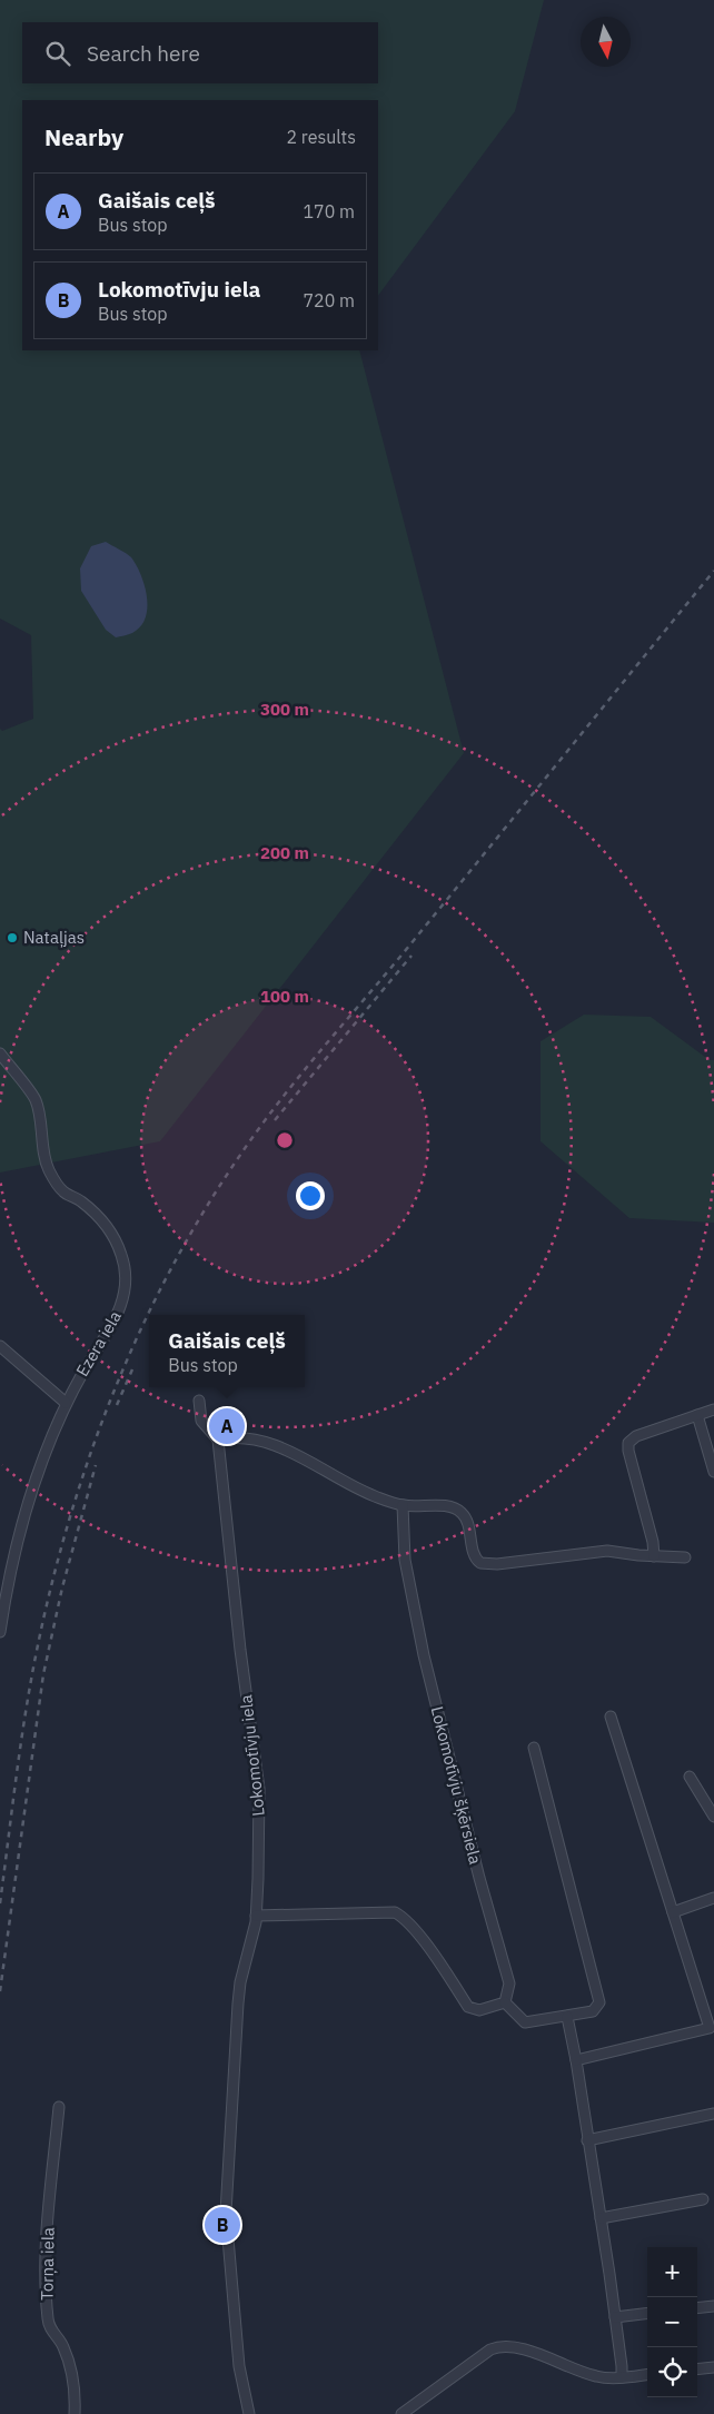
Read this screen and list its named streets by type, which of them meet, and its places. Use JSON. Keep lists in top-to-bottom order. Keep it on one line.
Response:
{"streets":{"street":["Ezera iela","Lokomotīvju iela","Lokomotīvju šķērsiela","Torņa iela"]},"places":["Nataļjas"],"north":"bottom","page":{"search":"Search here","heading":["Nearby","2 results"],"list":[{"mark":"A","name":"Gaišais ceļš","note":"Bus stop","value":"170 m"},{"mark":"B","name":"Lokomotīvju iela","note":"Bus stop","value":"720 m"}],"popup":["Gaišais ceļš","Bus stop"],"pins":["A","B"],"map_buttons":["+","−"]},"rings":["300 m","200 m","100 m"]}
